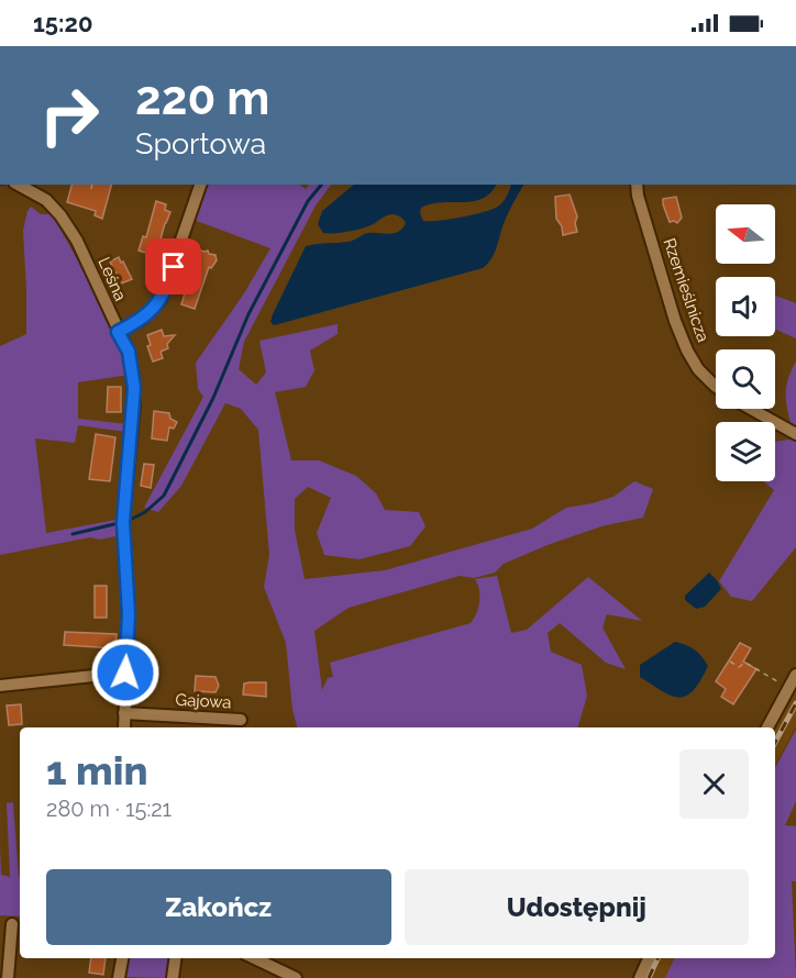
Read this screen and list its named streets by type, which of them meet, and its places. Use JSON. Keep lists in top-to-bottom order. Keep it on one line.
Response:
{"streets":{"street":["Leśna","Rzemieślnicza","Gajowa"]},"crossings":[["Leśna","Gajowa"]],"north":"left","page":{"status":"15:20","turn":["220 m","Sportowa"],"heading":["1 min","280 m · 15:21"],"buttons":["Zakończ","Udostępnij"]}}
